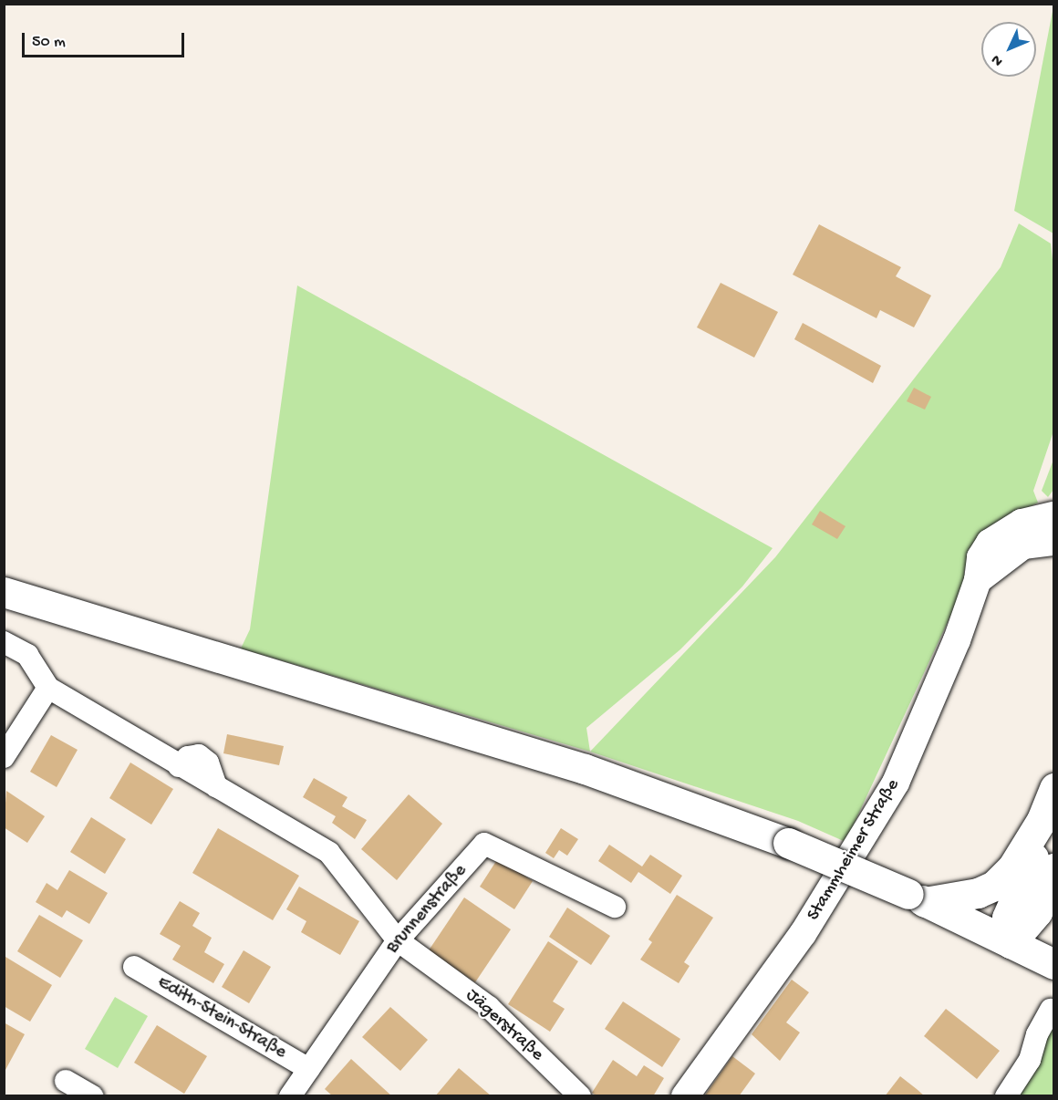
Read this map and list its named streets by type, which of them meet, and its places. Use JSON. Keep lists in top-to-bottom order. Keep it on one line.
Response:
{"streets":{"street":["Stammheimer Straße","Brunnenstraße","Edith-Stein-Straße","Jägerstraße"]},"crossings":[["Brunnenstraße","Edith-Stein-Straße"],["Brunnenstraße","Jägerstraße"]],"scale_bar":"50 m","north":"bottom left"}
